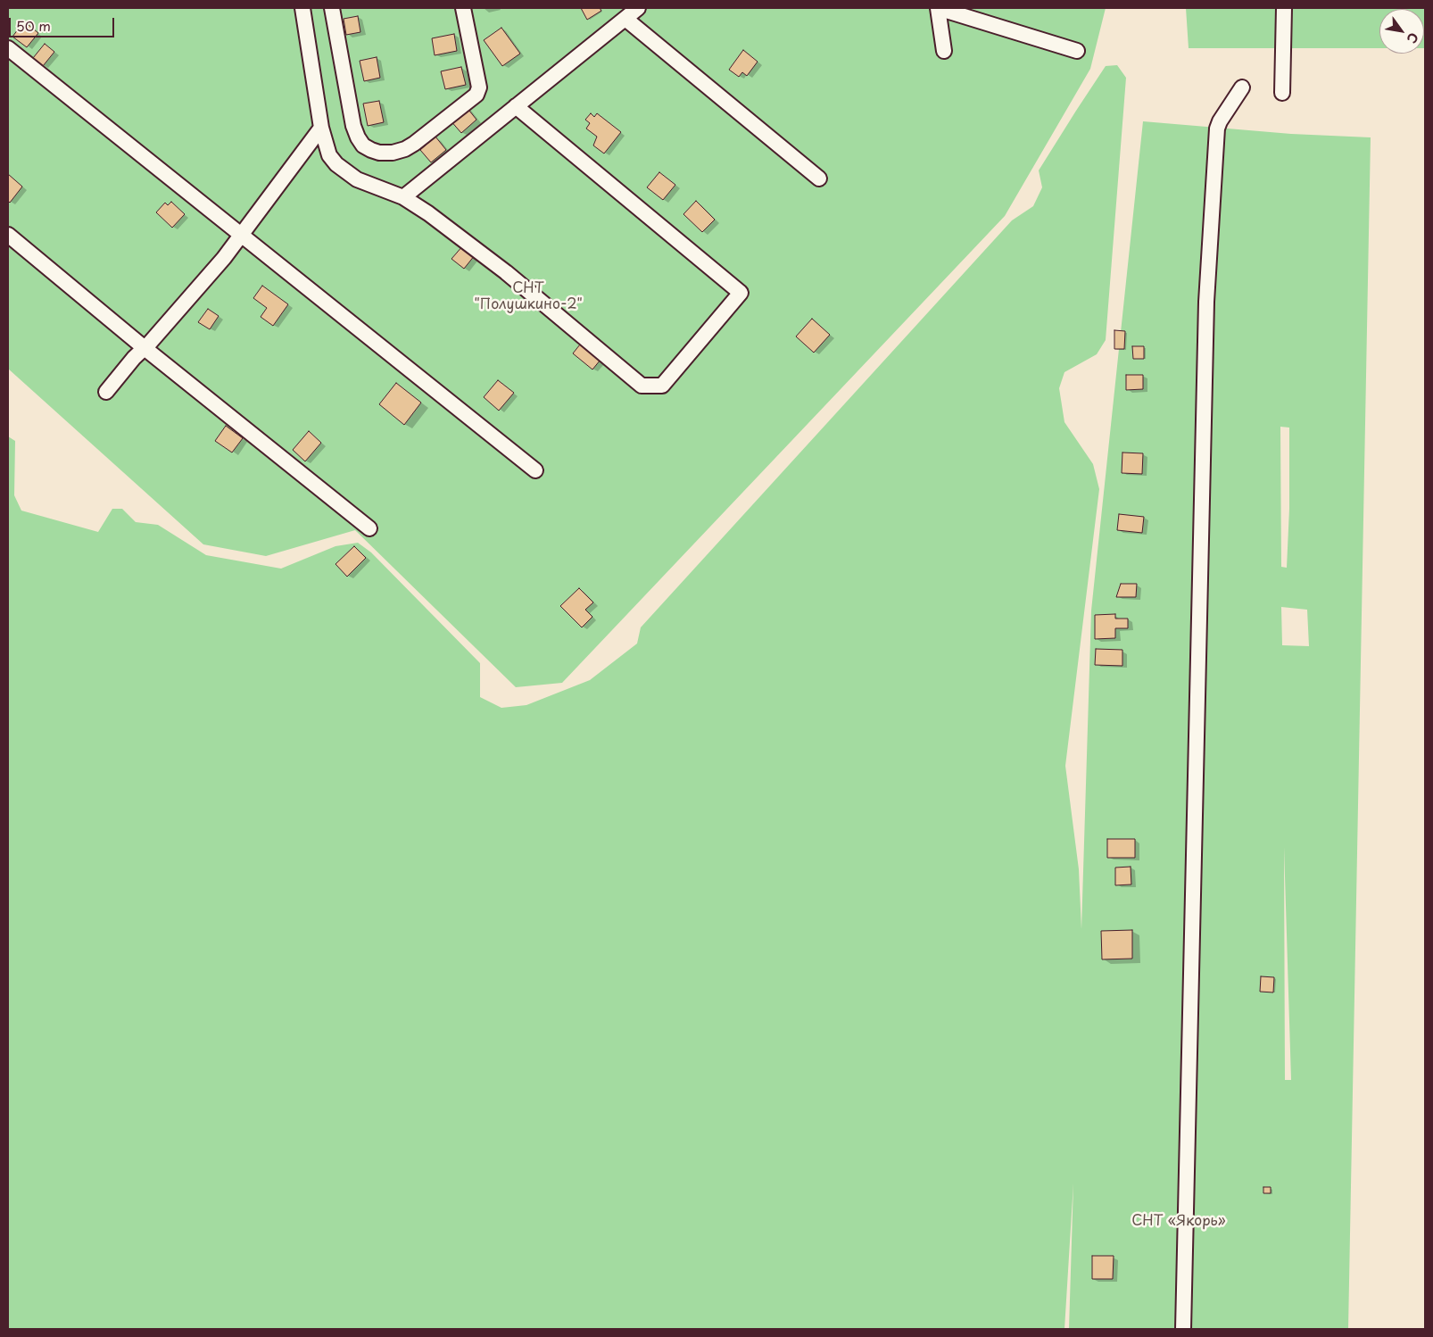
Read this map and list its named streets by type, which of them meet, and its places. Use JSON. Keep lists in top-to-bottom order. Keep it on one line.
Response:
{"parks":["СНТ \"Полушкино-2\"","СНТ «Якорь»"],"scale_bar":"50 m","north":"bottom right"}
